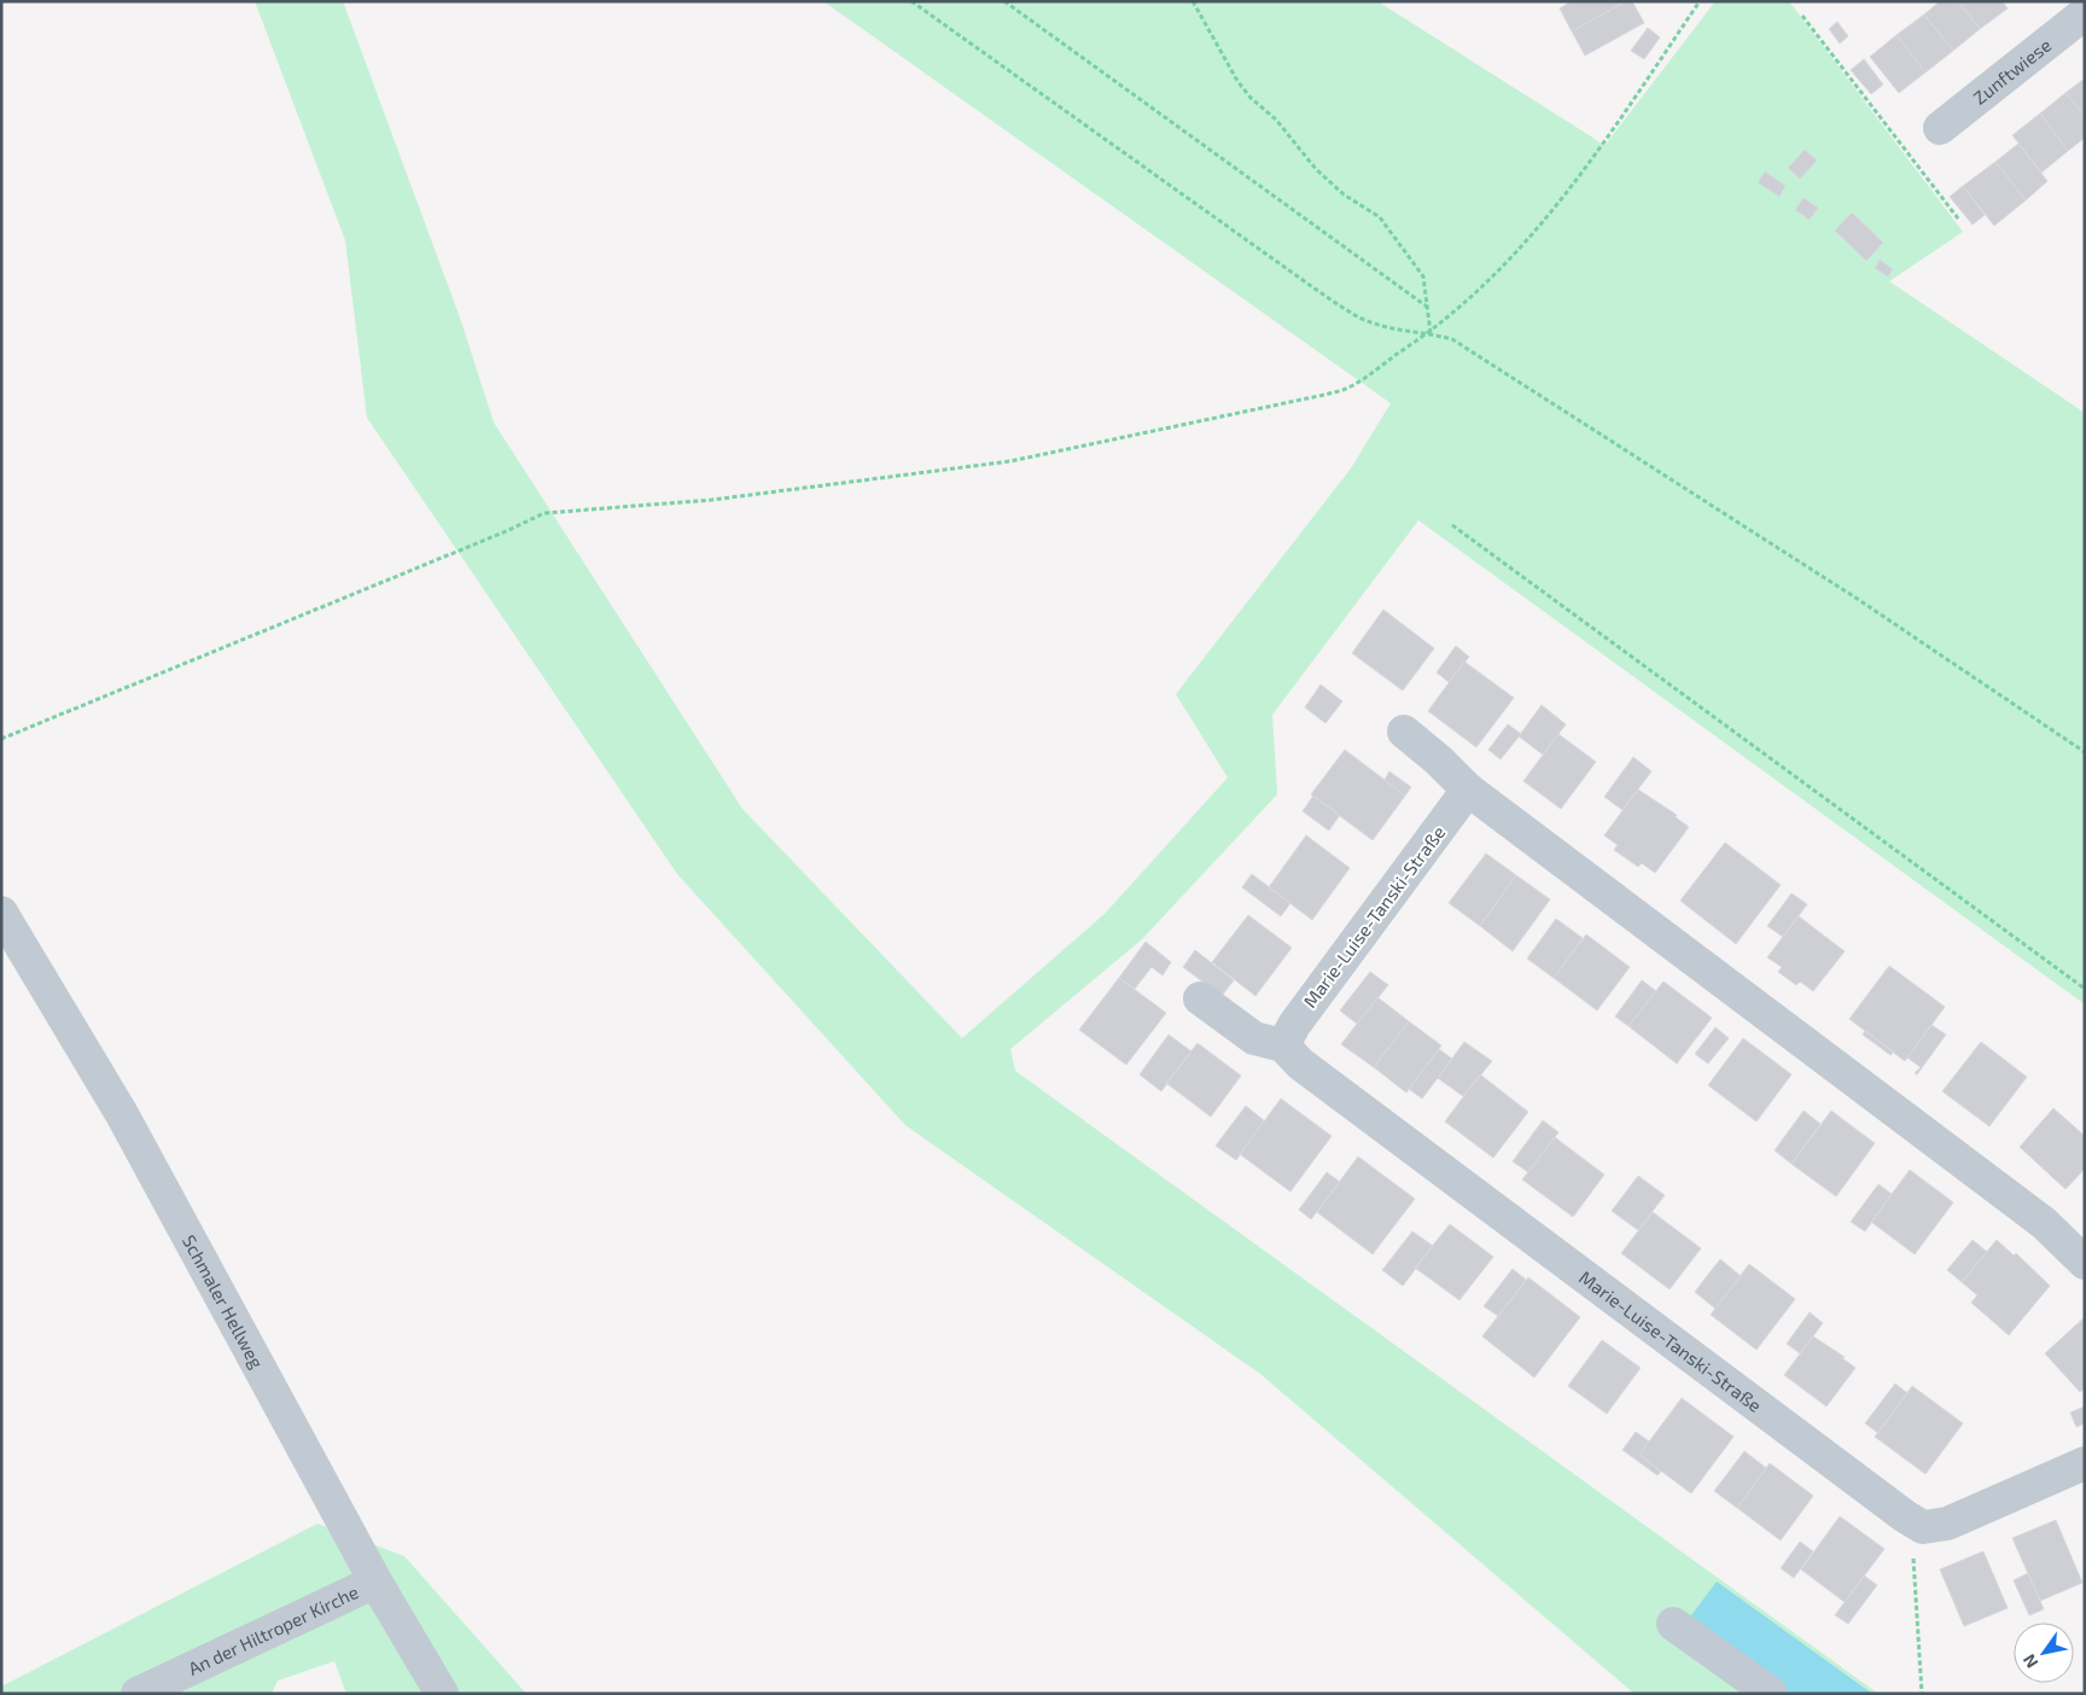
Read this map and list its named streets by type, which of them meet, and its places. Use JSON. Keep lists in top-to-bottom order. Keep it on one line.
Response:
{"streets":{"street":["Zunftwiese","Marie-Luise-Tanski-Straße","Schmaler Hellweg","An der Hiltroper Kirche"]},"crossings":[["Schmaler Hellweg","An der Hiltroper Kirche"]],"north":"bottom left"}
